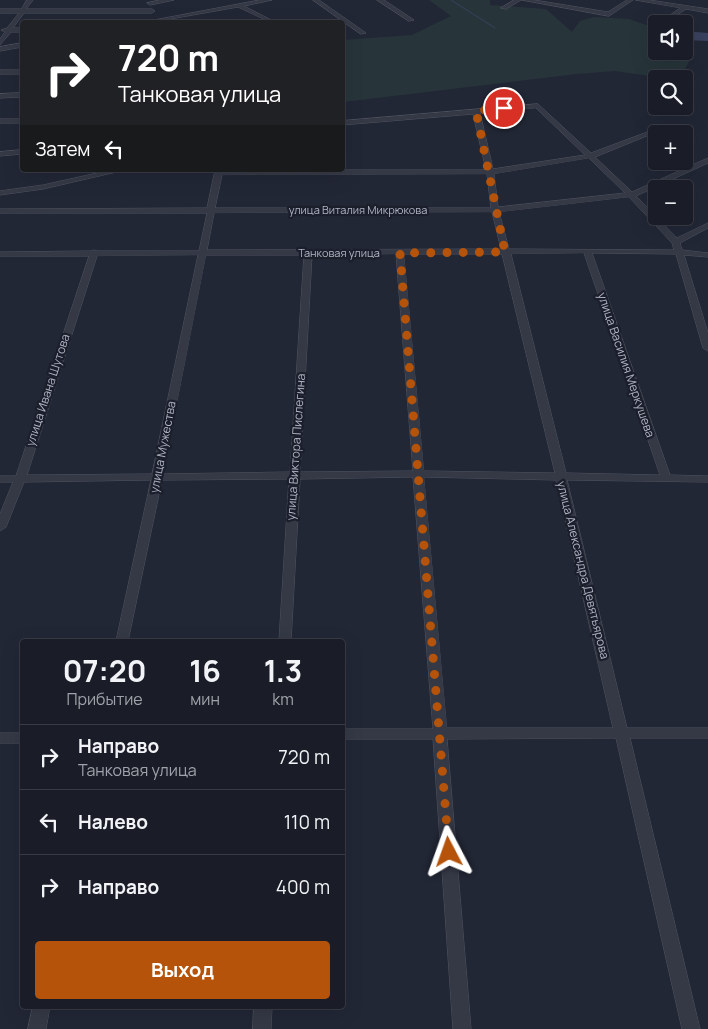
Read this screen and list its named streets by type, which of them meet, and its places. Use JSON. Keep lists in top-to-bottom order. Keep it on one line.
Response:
{"streets":{"street":["улица Виталия Микрюкова","Танковая улица","улица Василия Меркушева","улица Ивана Шутова","улица Мужества","улица Виктора Пислегина","улица Александра Девятьярова"]},"crossings":[["улица Виталия Микрюкова","улица Мужества"],["улица Виталия Микрюкова","улица Александра Девятьярова"],["Танковая улица","улица Василия Меркушева"],["Танковая улица","улица Ивана Шутова"],["Танковая улица","улица Мужества"],["Танковая улица","улица Виктора Пислегина"],["Танковая улица","улица Александра Девятьярова"]],"page":{"map_buttons":["+","−"],"turn":["720 m","Танковая улица"],"then":"Затем","eta":["07:20","Прибытие","16","мин","1.3","km"],"list":[{"name":"Направо","note":"Танковая улица","value":"720 m"},{"name":"Налево","value":"110 m"},{"name":"Направо","value":"400 m"}],"buttons":"Выход"}}
